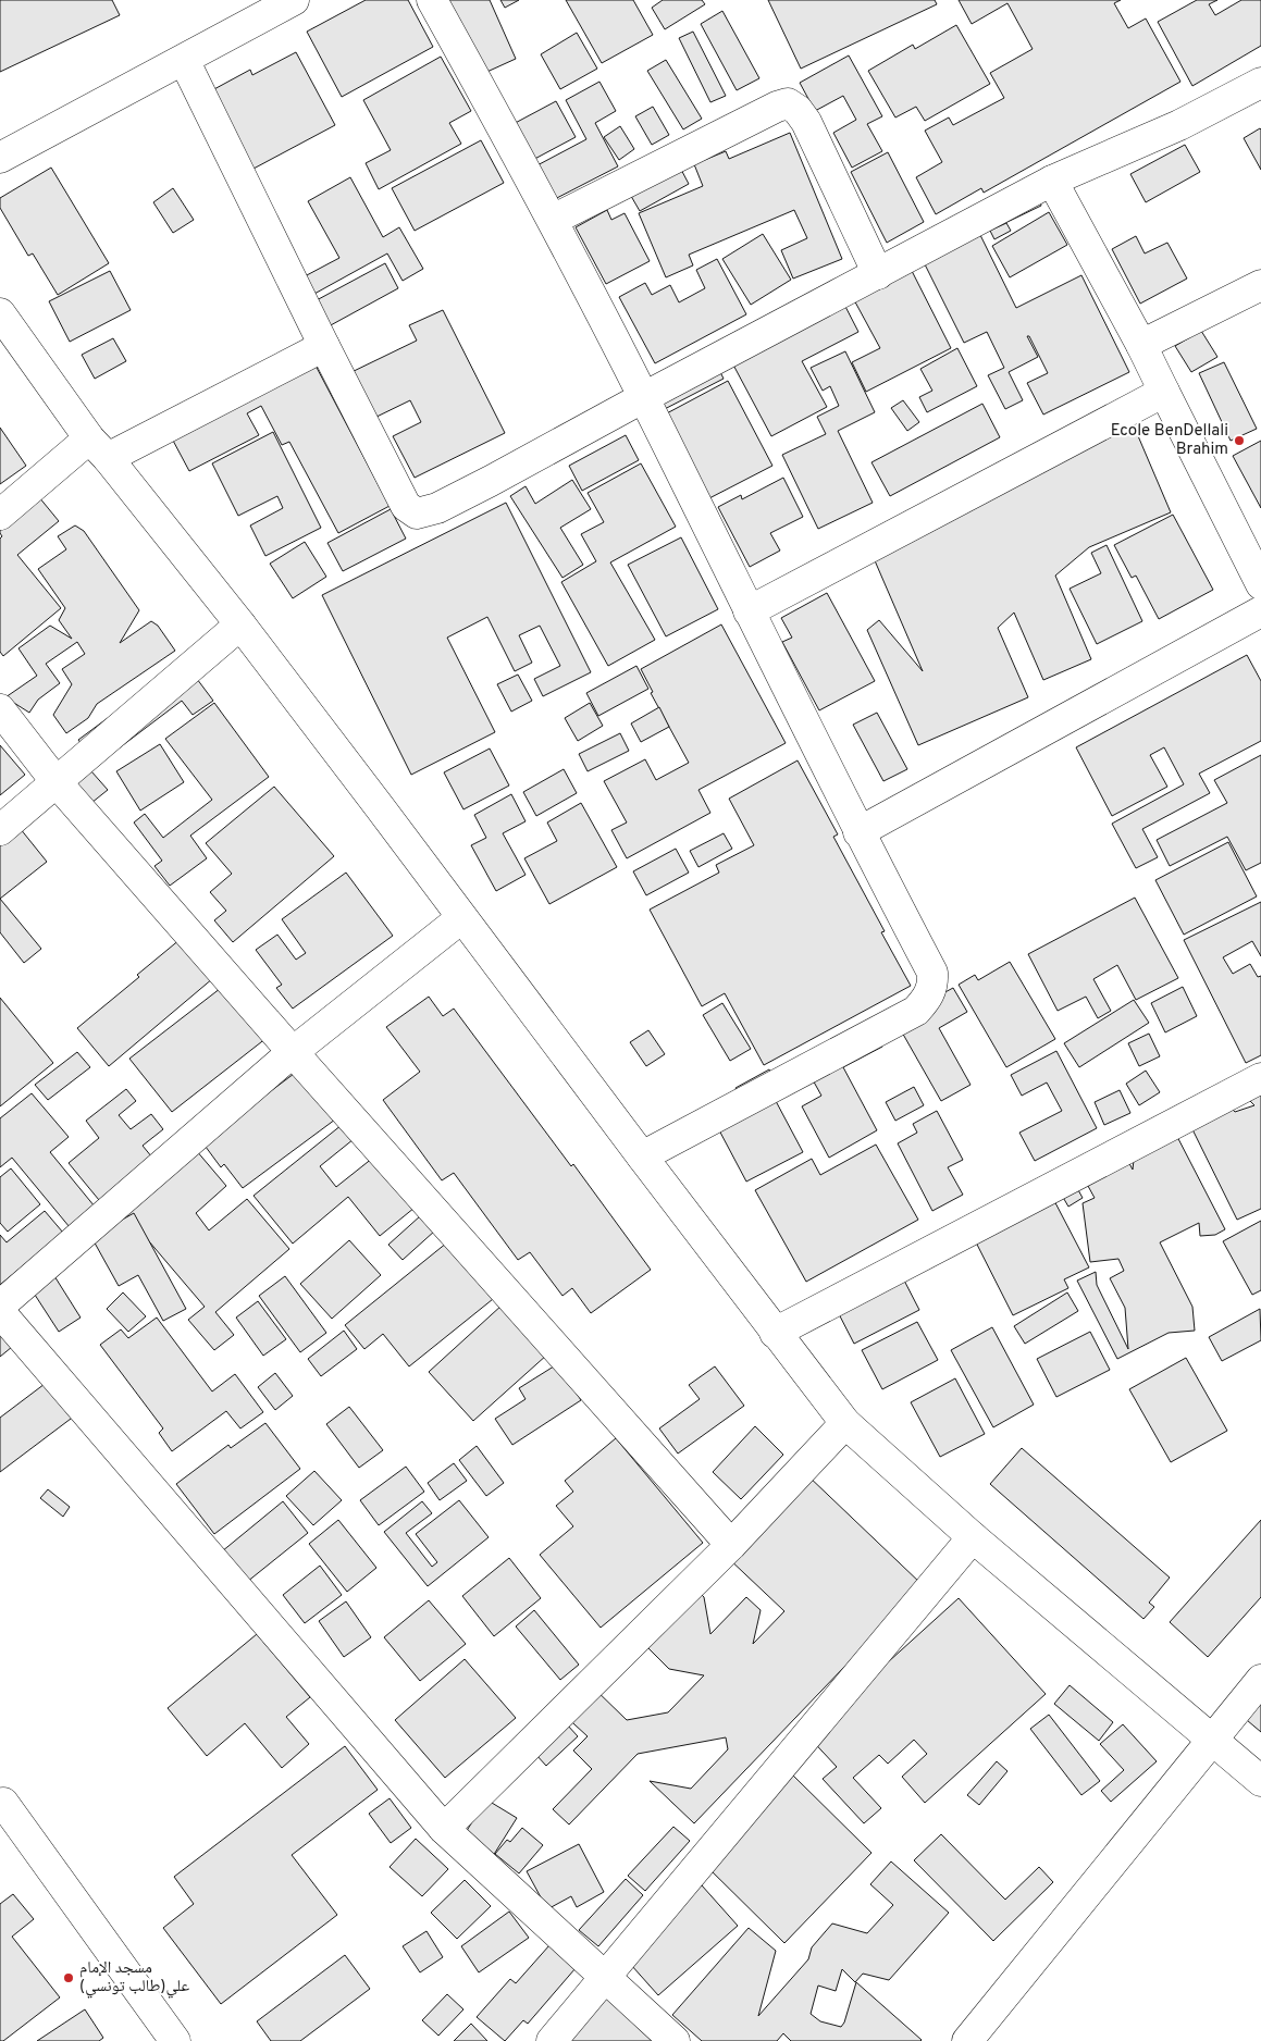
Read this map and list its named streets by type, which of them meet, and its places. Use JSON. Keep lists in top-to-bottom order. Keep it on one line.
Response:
{"places":["Ecole BenDellali Brahim","مسجد الإمام علي(طالب تونسي)"]}
